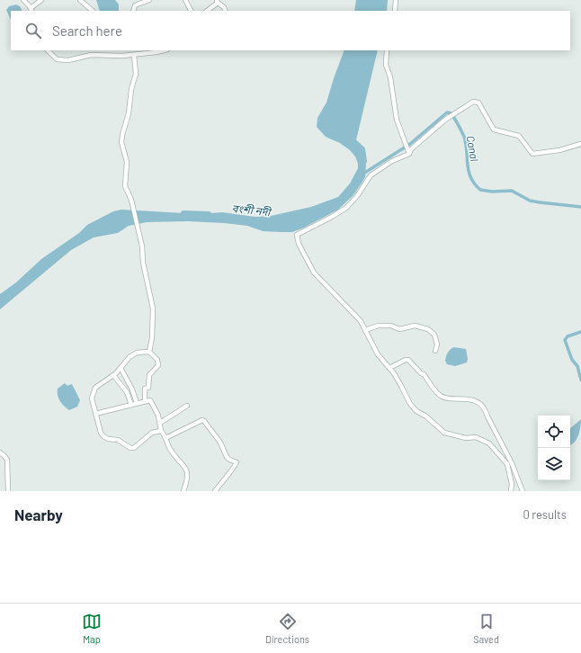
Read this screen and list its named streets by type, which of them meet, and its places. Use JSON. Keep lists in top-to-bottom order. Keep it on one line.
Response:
{"water":["Canal","বংশী নদী"],"page":{"search":"Search here","heading":["Nearby","0 results"],"nav":["Map","Directions","Saved"]}}
